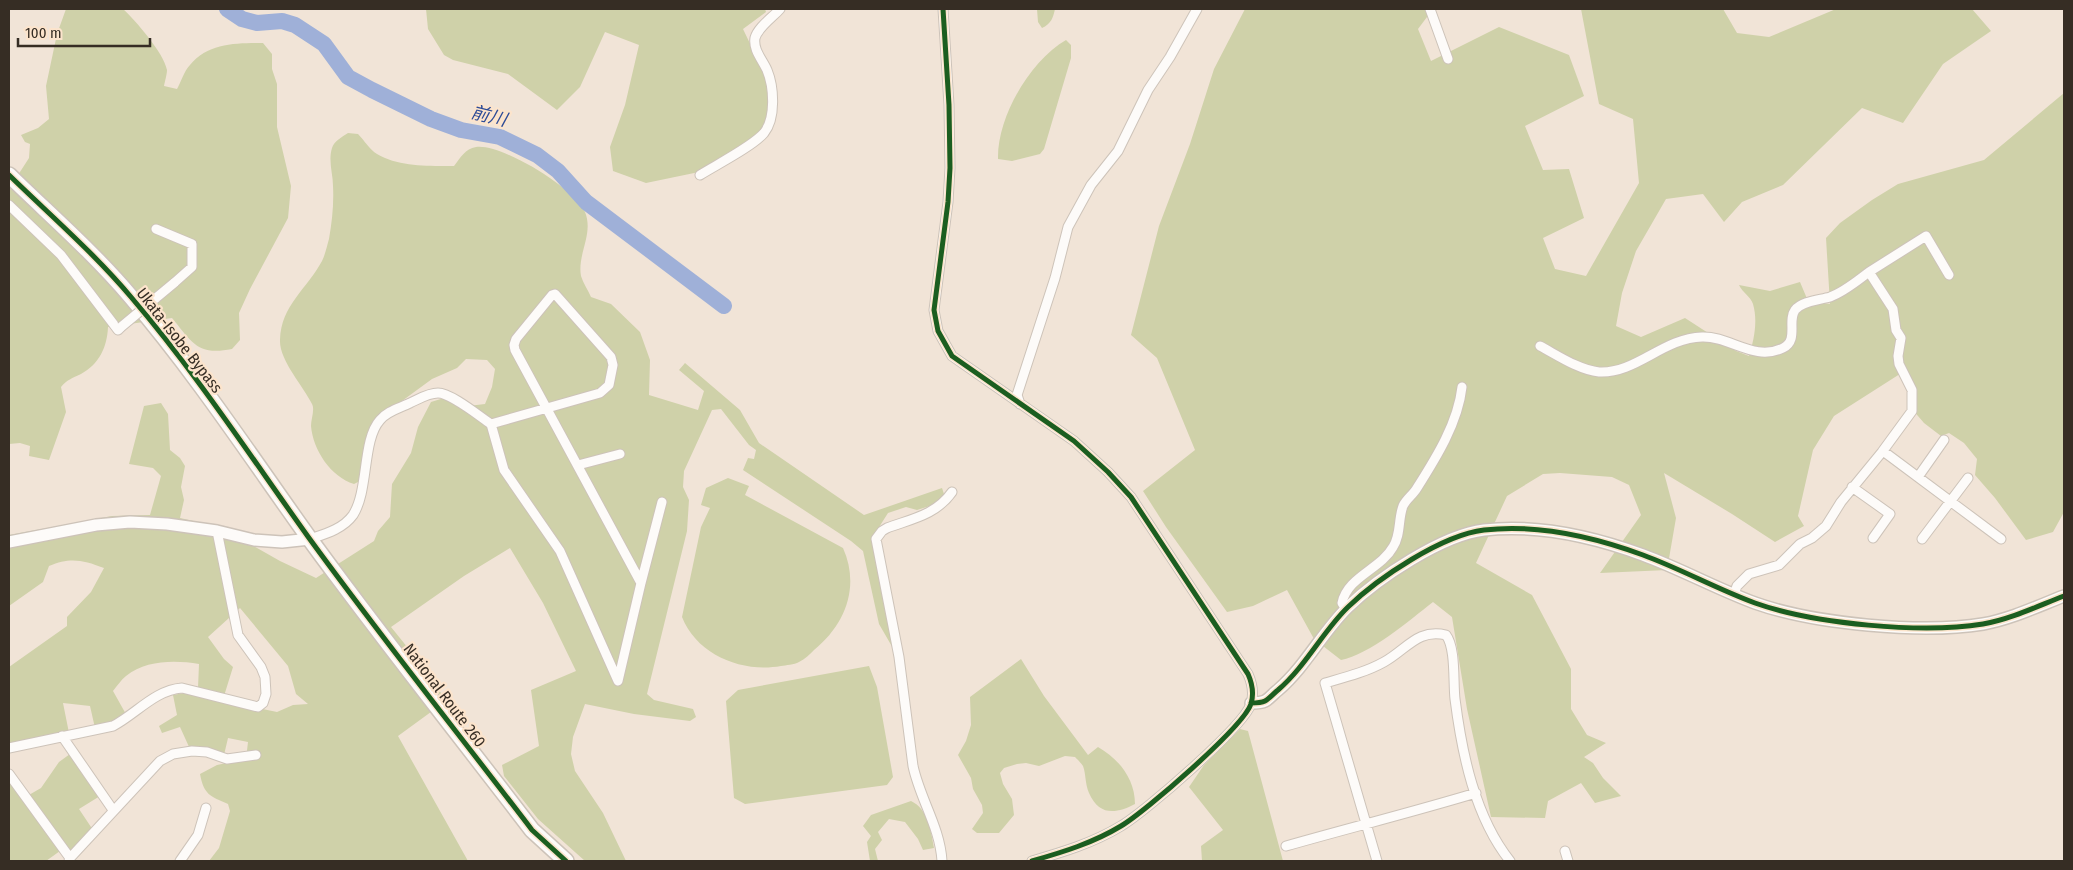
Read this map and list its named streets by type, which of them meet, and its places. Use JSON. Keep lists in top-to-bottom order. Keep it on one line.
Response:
{"streets":{"highway":["Ukata-Isobe Bypass","National Route 260"]},"crossings":[["Ukata-Isobe Bypass","National Route 260"]],"water":["前川"],"scale_bar":"100 m"}
